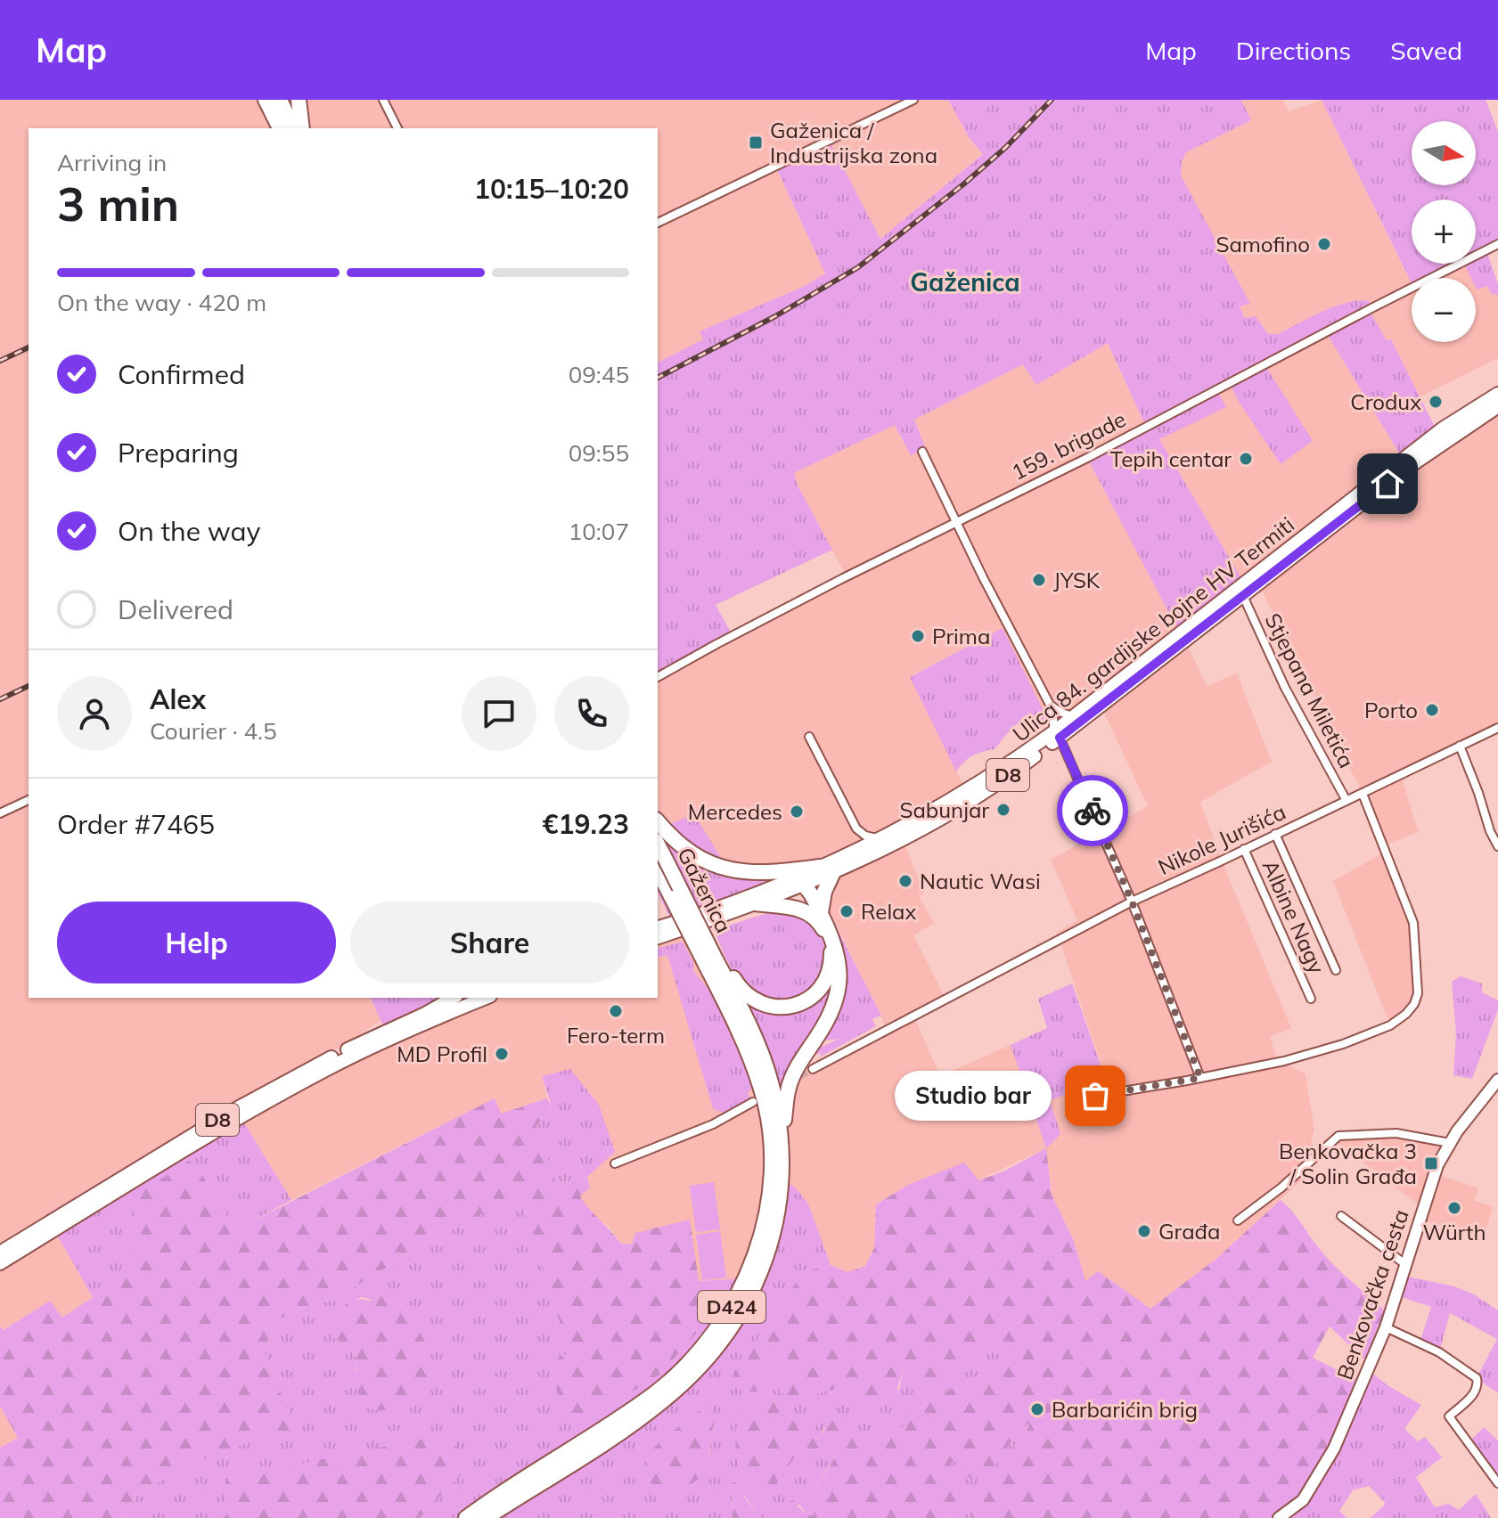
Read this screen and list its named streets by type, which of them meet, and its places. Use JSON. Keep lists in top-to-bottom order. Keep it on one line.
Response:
{"streets":{"highway":["Gaženica","D424"],"main road":["Ulica 84. gardijske bojne HV Termiti","D8","Benkovačka cesta"],"street":["159. brigade","Stjepana Miletića","Nikole Jurišića","Albine Nagy"]},"crossings":[["Ulica 84. gardijske bojne HV Termiti","Stjepana Miletića"],["Stjepana Miletića","Nikole Jurišića"],["Nikole Jurišića","Albine Nagy"],["Gaženica","D424"]],"districts":["Gaženica"],"places":{"transit":["Gaženica / Industrijska zona","Benkovačka 3 / Solin Građa"],"other":["Samofino","Crodux","Tepih centar","JYSK","Prima","Porto","Sabunjar","Mercedes","Nautic Wasi","Relax","Fero-term","MD Profil","Studio bar","Würth","Građa","Barbarićin brig"]},"north":"right","page":{"header":"Map","nav":["Map","Directions","Saved"],"map_buttons":["+","−"],"heading":["3 min","Arriving in","10:15–10:20"],"panel":["Alex","Courier · 4.5","Order #7465","€19.23"],"bar":"On the way · 420 m","list":[["Confirmed","09:45"],["Preparing","09:55"],["On the way","10:07"],"Delivered"],"buttons":["Help","Share"],"bubble":"Studio bar"}}
